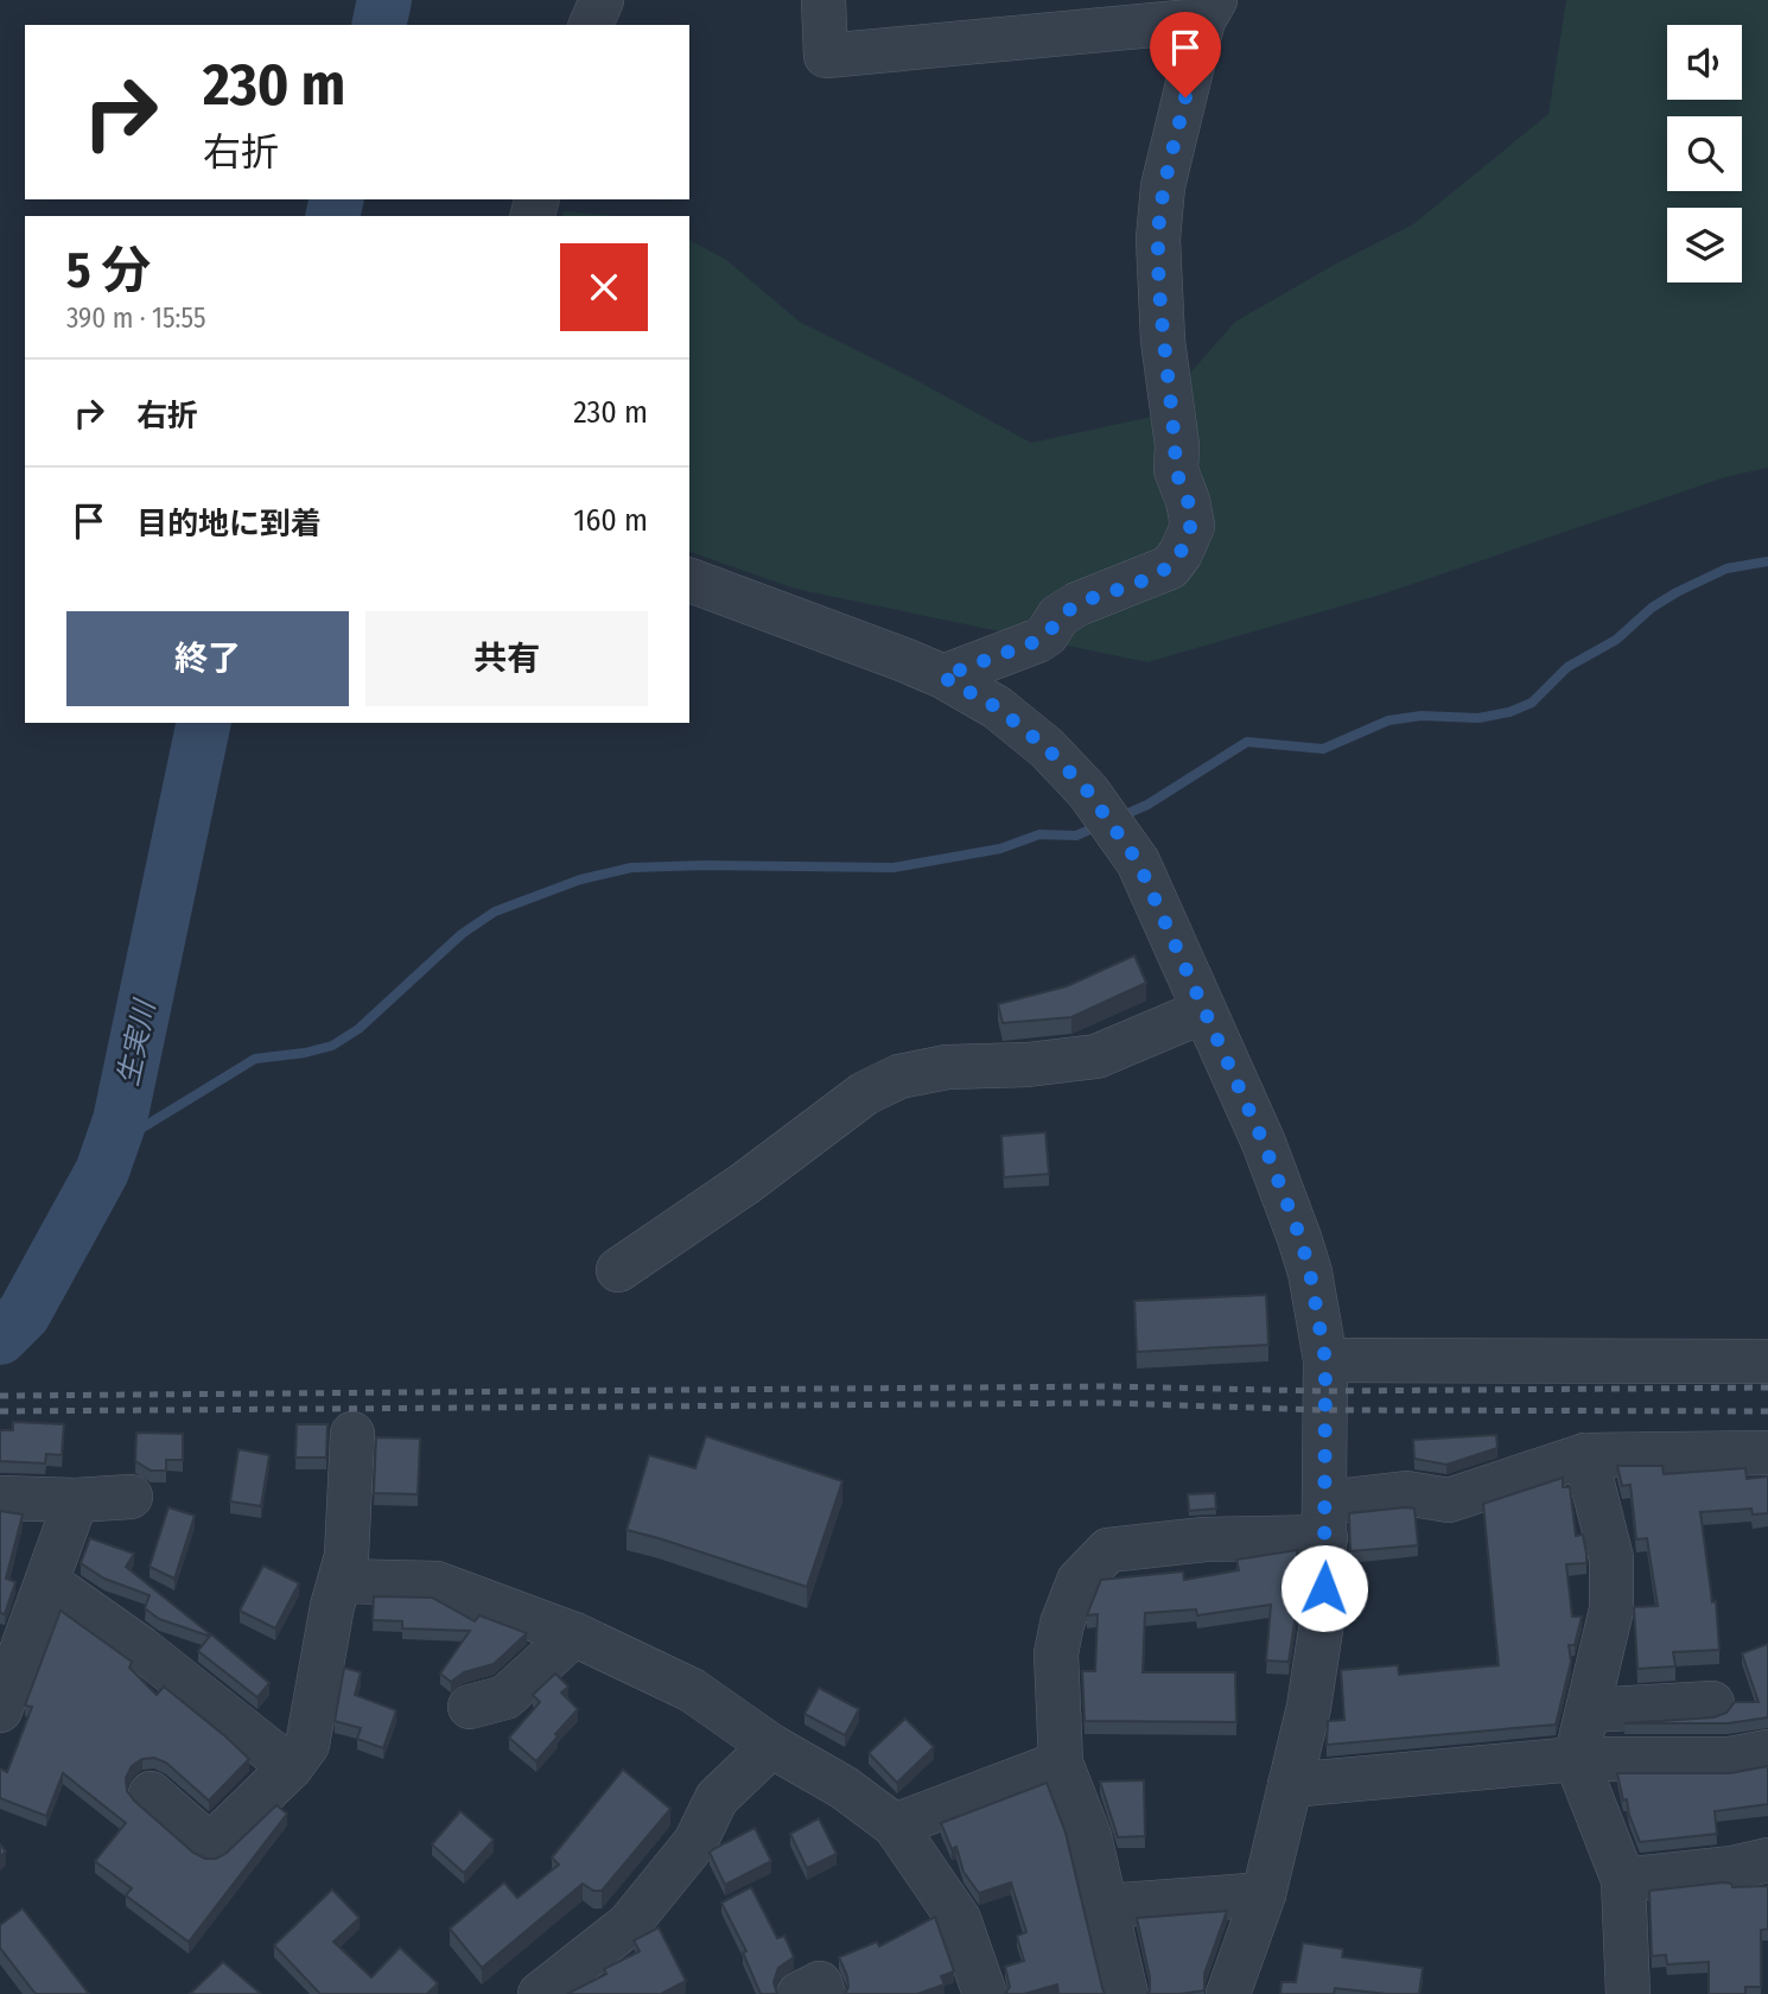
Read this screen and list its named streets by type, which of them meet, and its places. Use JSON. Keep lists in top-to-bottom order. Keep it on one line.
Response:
{"water":["生実川"],"page":{"turn":["230 m","右折"],"heading":["5 分","390 m · 15:55"],"list":[{"name":"右折","value":"230 m"},{"name":"目的地に到着","value":"160 m"}],"buttons":["終了","共有"]}}
